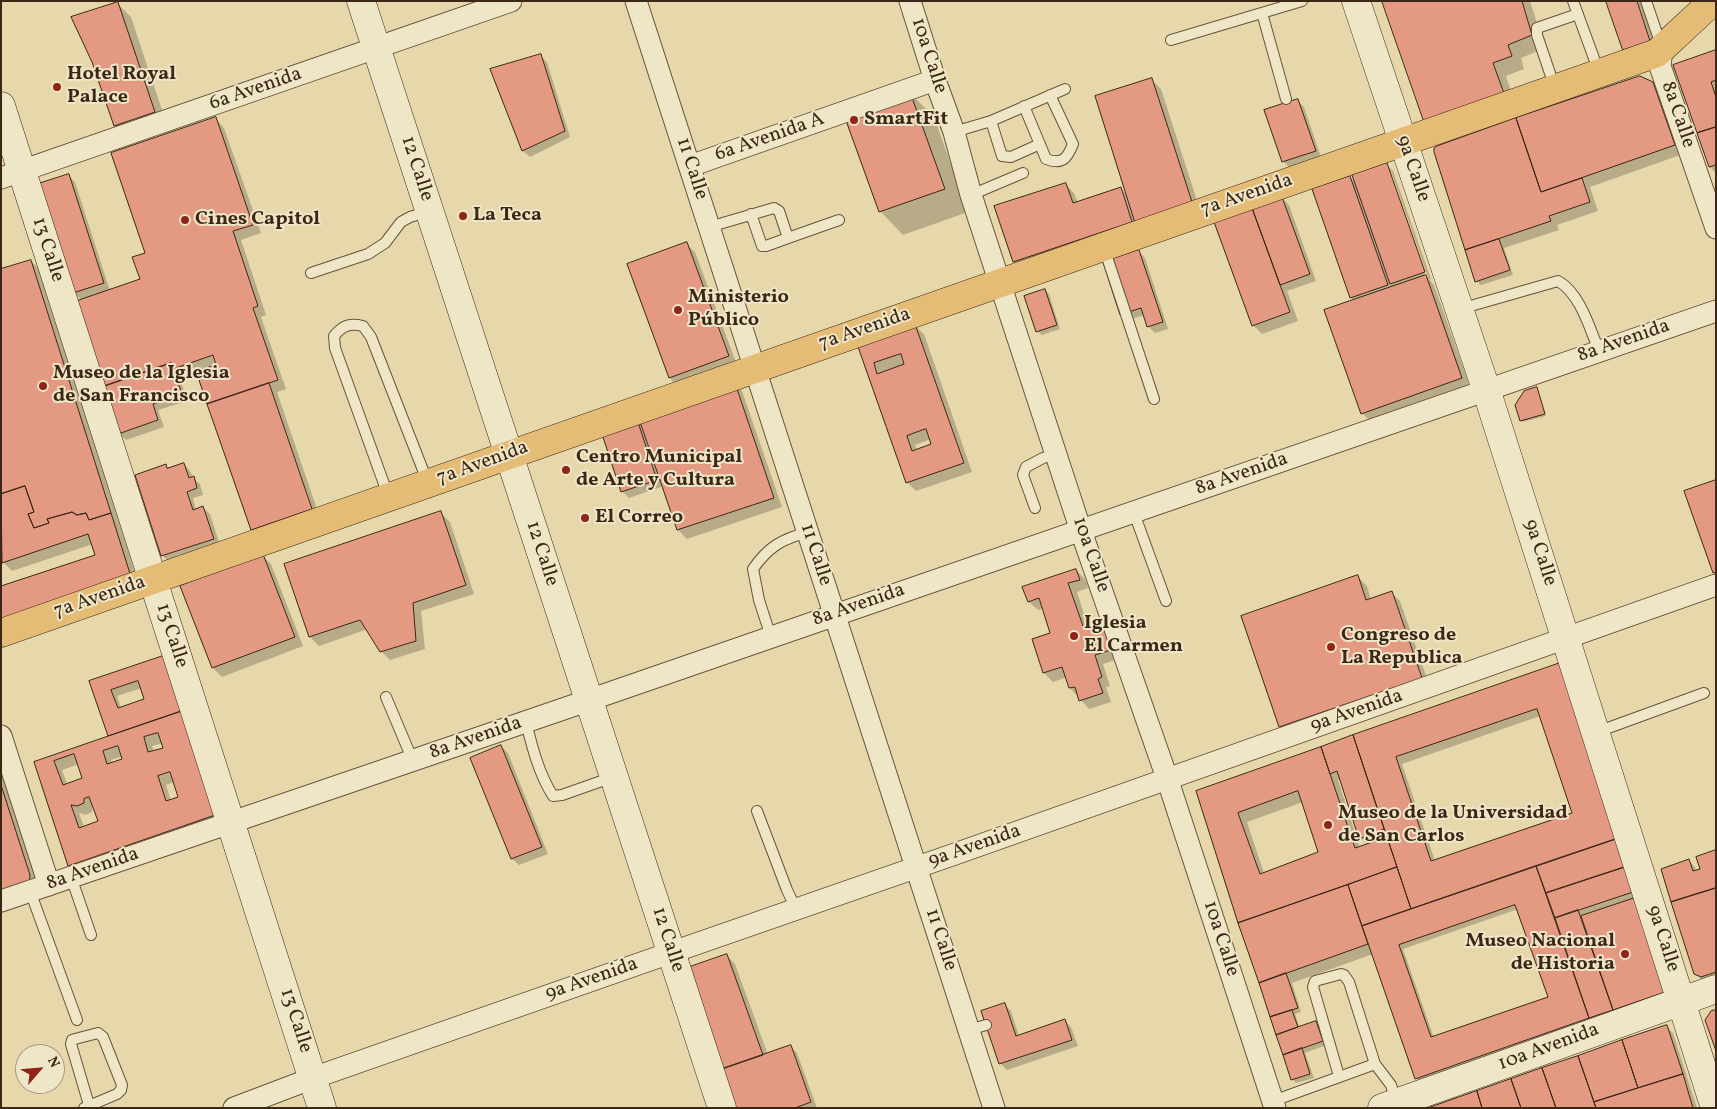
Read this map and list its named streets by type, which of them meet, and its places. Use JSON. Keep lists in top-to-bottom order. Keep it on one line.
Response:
{"streets":{"main road":["7a Avenida"],"street":["10a Calle","6a Avenida","8a Calle","6a Avenida A","12 Calle","11 Calle","9a Calle","13 Calle","8a Avenida","9a Avenida","10a Avenida"]},"crossings":[["10a Calle","6a Avenida A"],["10a Calle","7a Avenida"],["10a Calle","8a Avenida"],["10a Calle","9a Avenida"],["6a Avenida","12 Calle"],["6a Avenida","13 Calle"],["8a Calle","7a Avenida"],["6a Avenida A","11 Calle"],["12 Calle","7a Avenida"],["12 Calle","8a Avenida"],["12 Calle","9a Avenida"],["11 Calle","7a Avenida"],["11 Calle","8a Avenida"],["11 Calle","9a Avenida"],["9a Calle","7a Avenida"],["9a Calle","8a Avenida"],["9a Calle","9a Avenida"],["9a Calle","10a Avenida"],["7a Avenida","13 Calle"],["13 Calle","8a Avenida"],["13 Calle","9a Avenida"]],"places":["Hotel Royal Palace","SmartFit","La Teca","Cines Capitol","Ministerio Público","Museo de la Iglesia de San Francisco","Centro Municipal de Arte y Cultura","El Correo","Iglesia El Carmen","Congreso de La Republica","Museo de la Universidad de San Carlos","Museo Nacional de Historia"],"north":"top right"}
